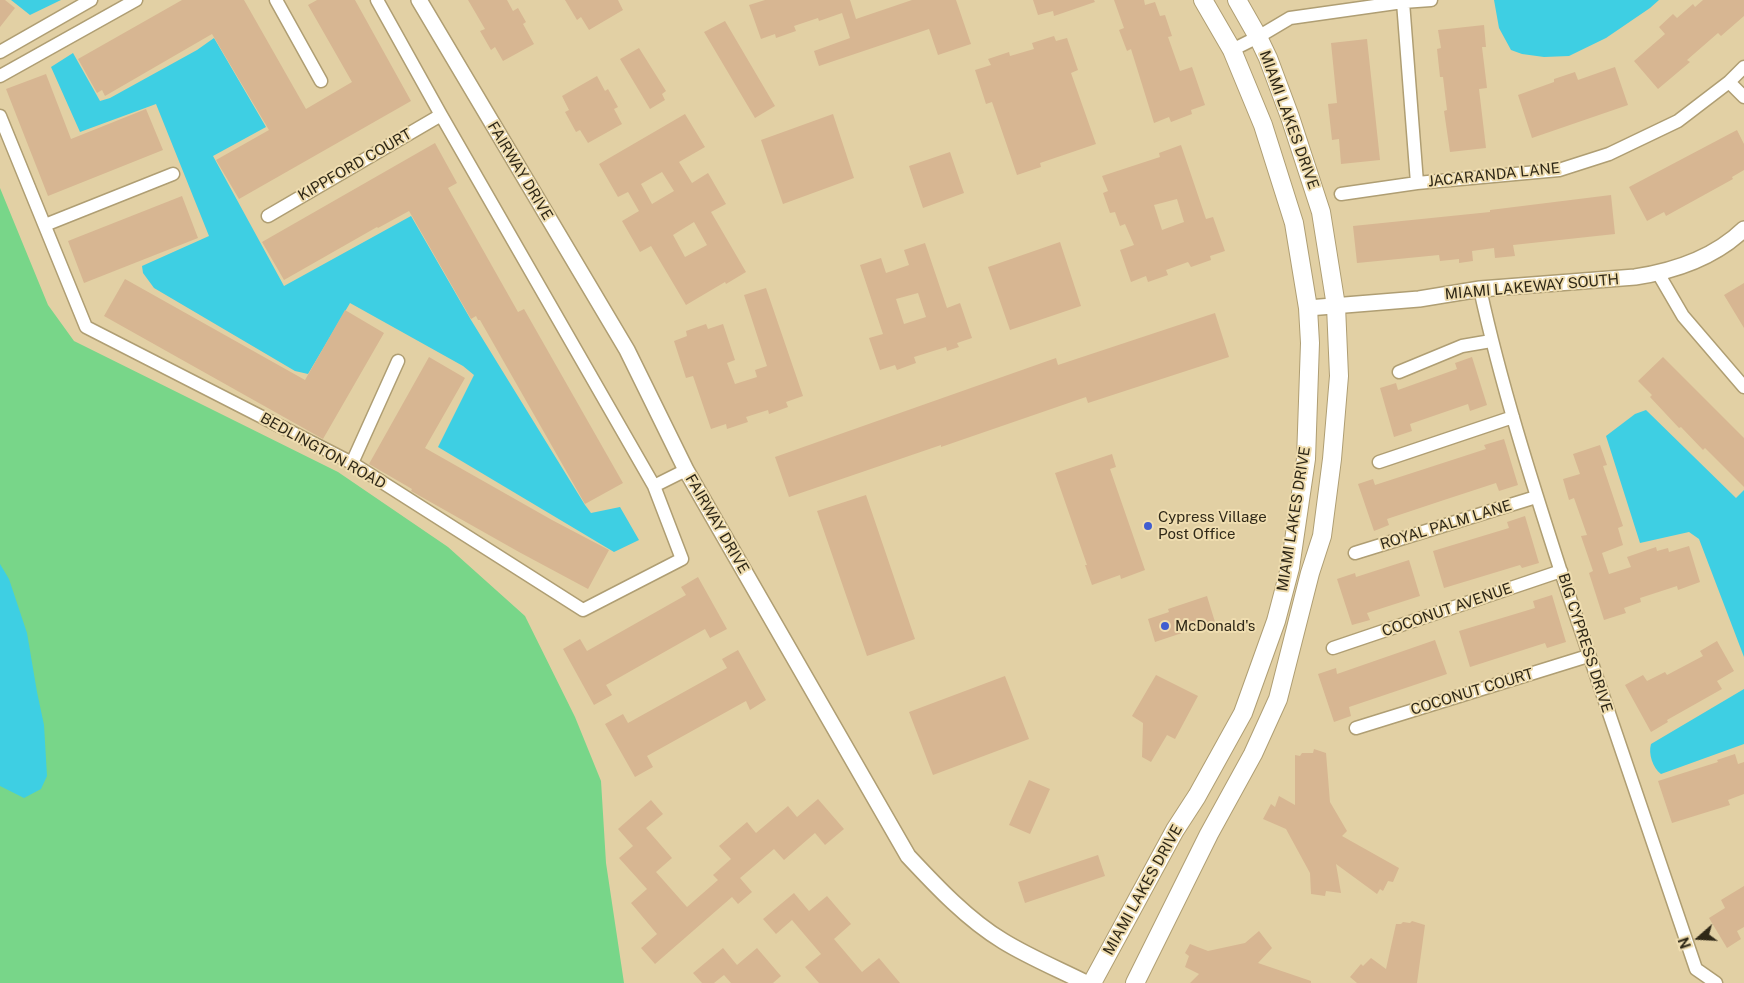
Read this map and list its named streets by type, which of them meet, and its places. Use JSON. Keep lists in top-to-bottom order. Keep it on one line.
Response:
{"streets":{"main road":["MIAMI LAKES DRIVE"],"street":["KIPPFORD COURT","FAIRWAY DRIVE","JACARANDA LANE","MIAMI LAKEWAY SOUTH","BEDLINGTON ROAD","ROYAL PALM LANE","COCONUT AVENUE","BIG CYPRESS DRIVE","COCONUT COURT"]},"crossings":[["MIAMI LAKES DRIVE","MIAMI LAKEWAY SOUTH"],["KIPPFORD COURT","BEDLINGTON ROAD"],["MIAMI LAKEWAY SOUTH","BIG CYPRESS DRIVE"],["ROYAL PALM LANE","BIG CYPRESS DRIVE"],["COCONUT AVENUE","BIG CYPRESS DRIVE"],["BIG CYPRESS DRIVE","COCONUT COURT"]],"places":["Cypress Village Post Office","McDonald's"],"north":"left"}
